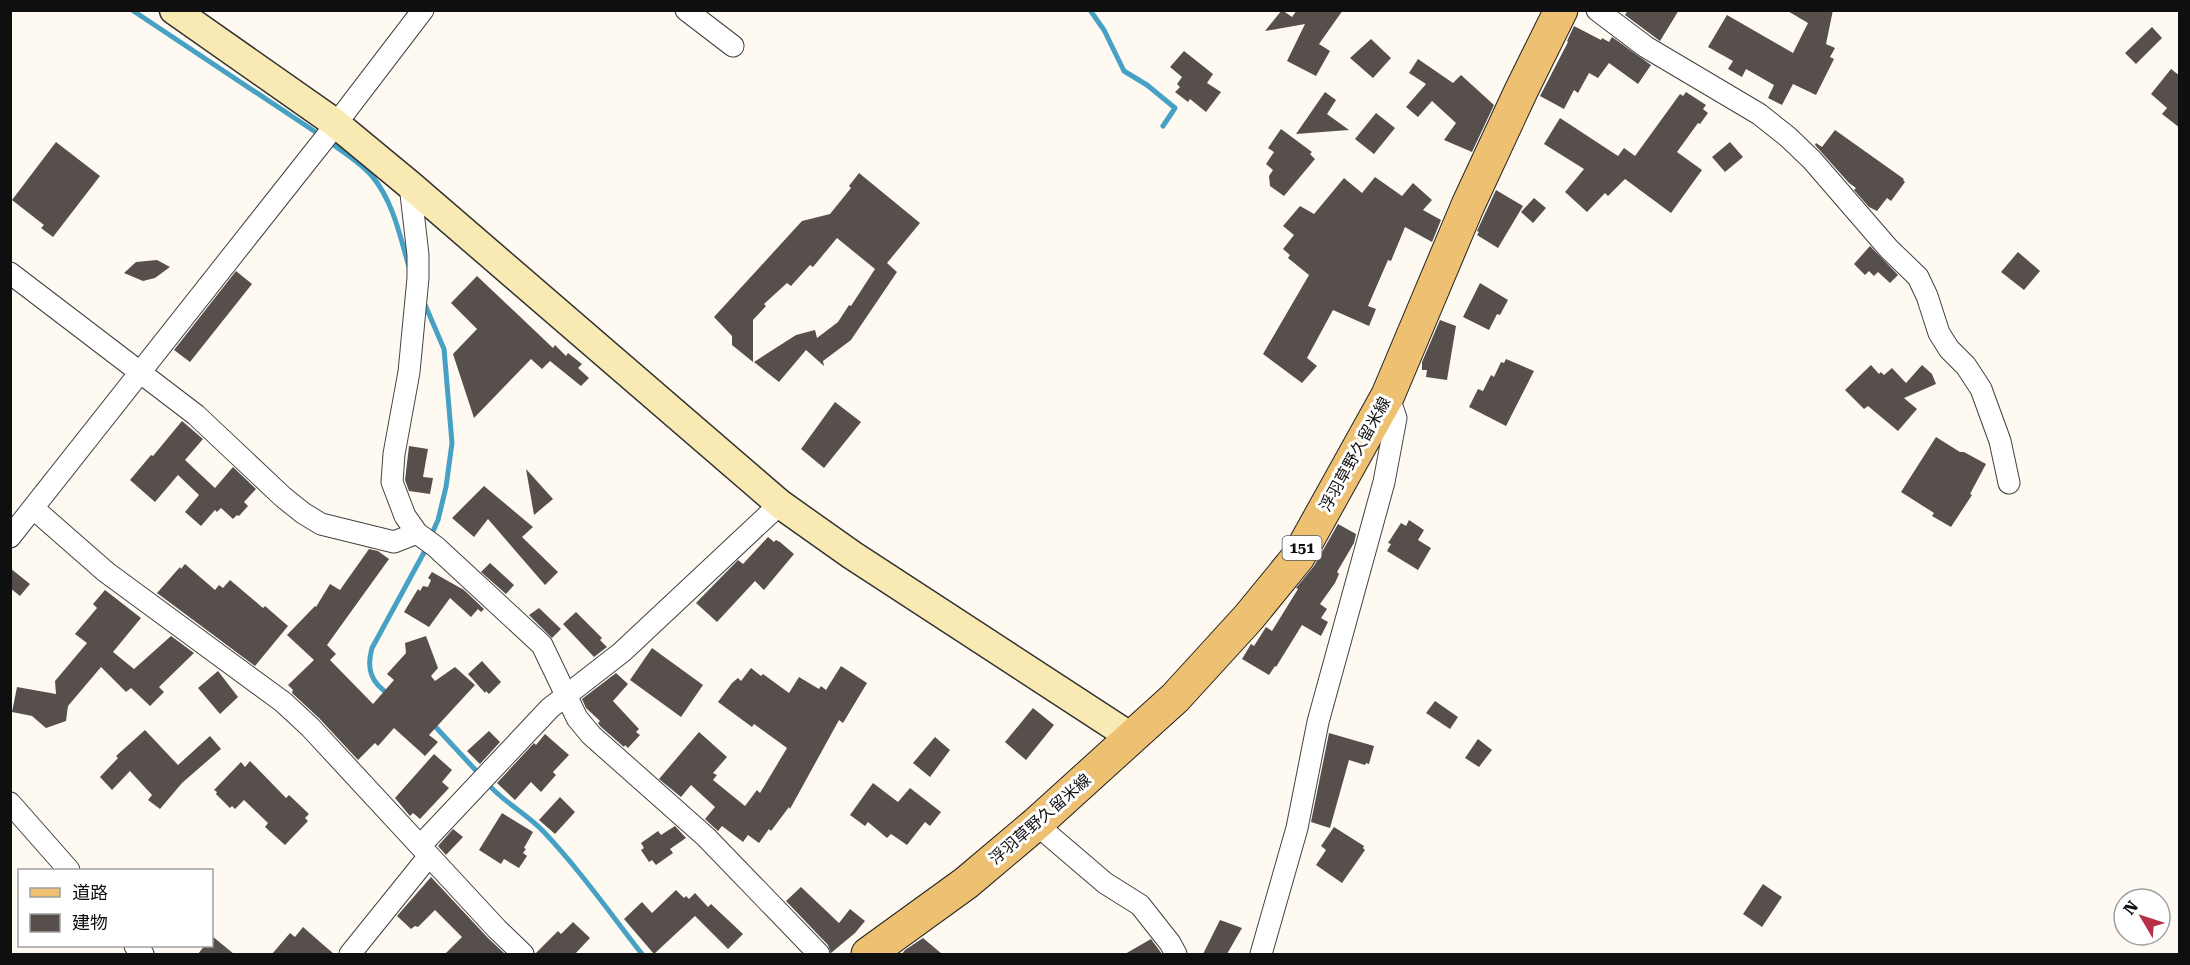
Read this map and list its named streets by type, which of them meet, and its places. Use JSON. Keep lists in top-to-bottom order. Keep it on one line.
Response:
{"streets":{"main road":["浮羽草野久留米線","151"]},"legend":["道路","建物"],"north":"top left"}
